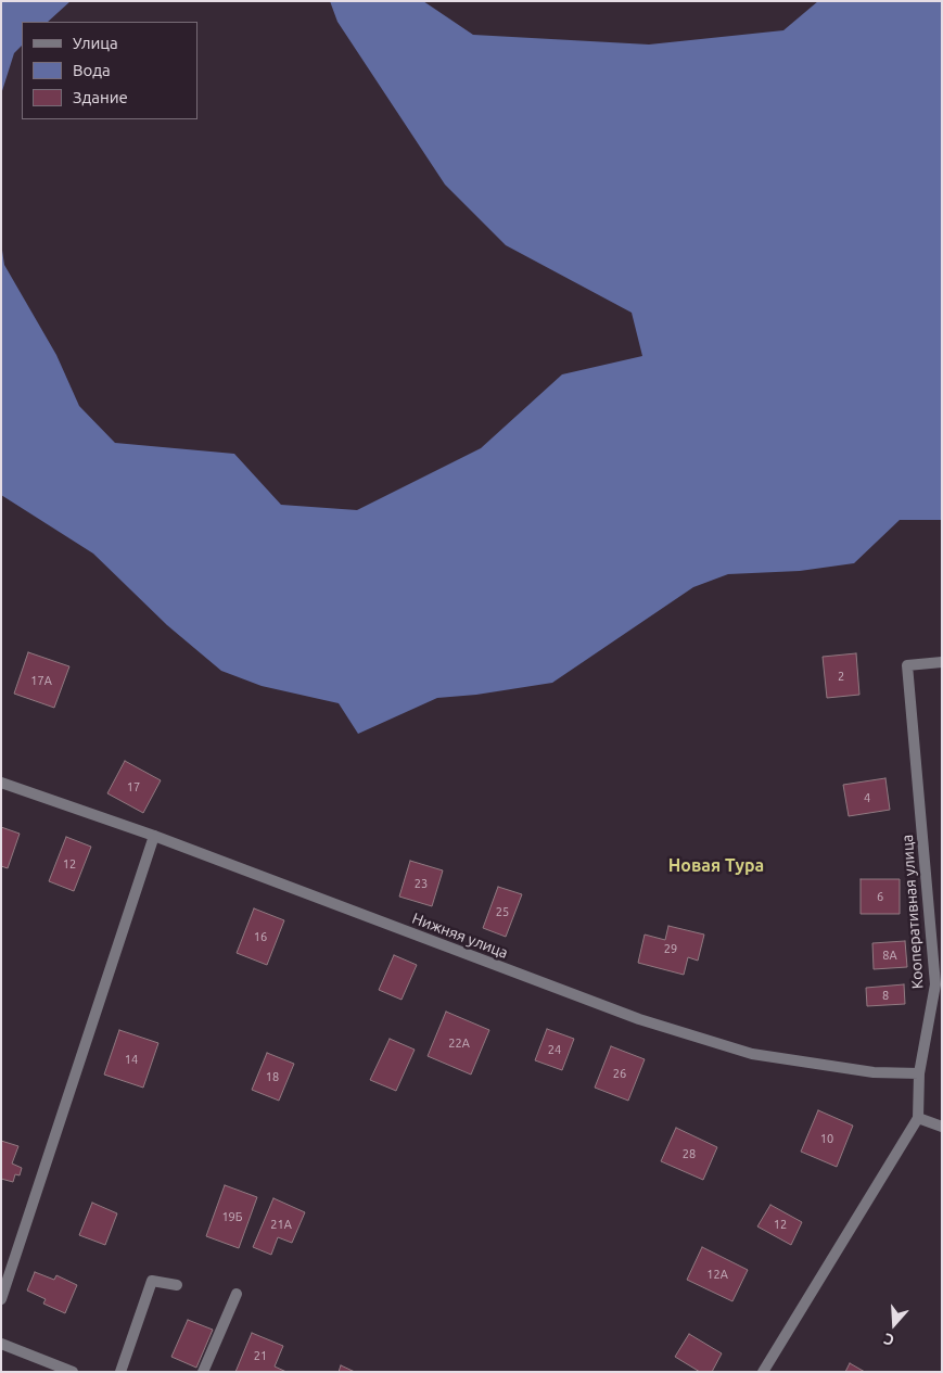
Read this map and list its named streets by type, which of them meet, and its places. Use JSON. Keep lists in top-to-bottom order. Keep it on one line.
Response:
{"streets":{"street":["Кооперативная улица","Нижняя улица"]},"crossings":[["Кооперативная улица","Нижняя улица"]],"districts":["Новая Тура"],"house_numbers":["2","17А","17","4","12","23","6","25","16","29","8А","8","22А","24","14","26","18","10","28","19Б","21А","12","12А","21"],"legend":["Улица","Вода","Здание"],"north":"bottom"}
